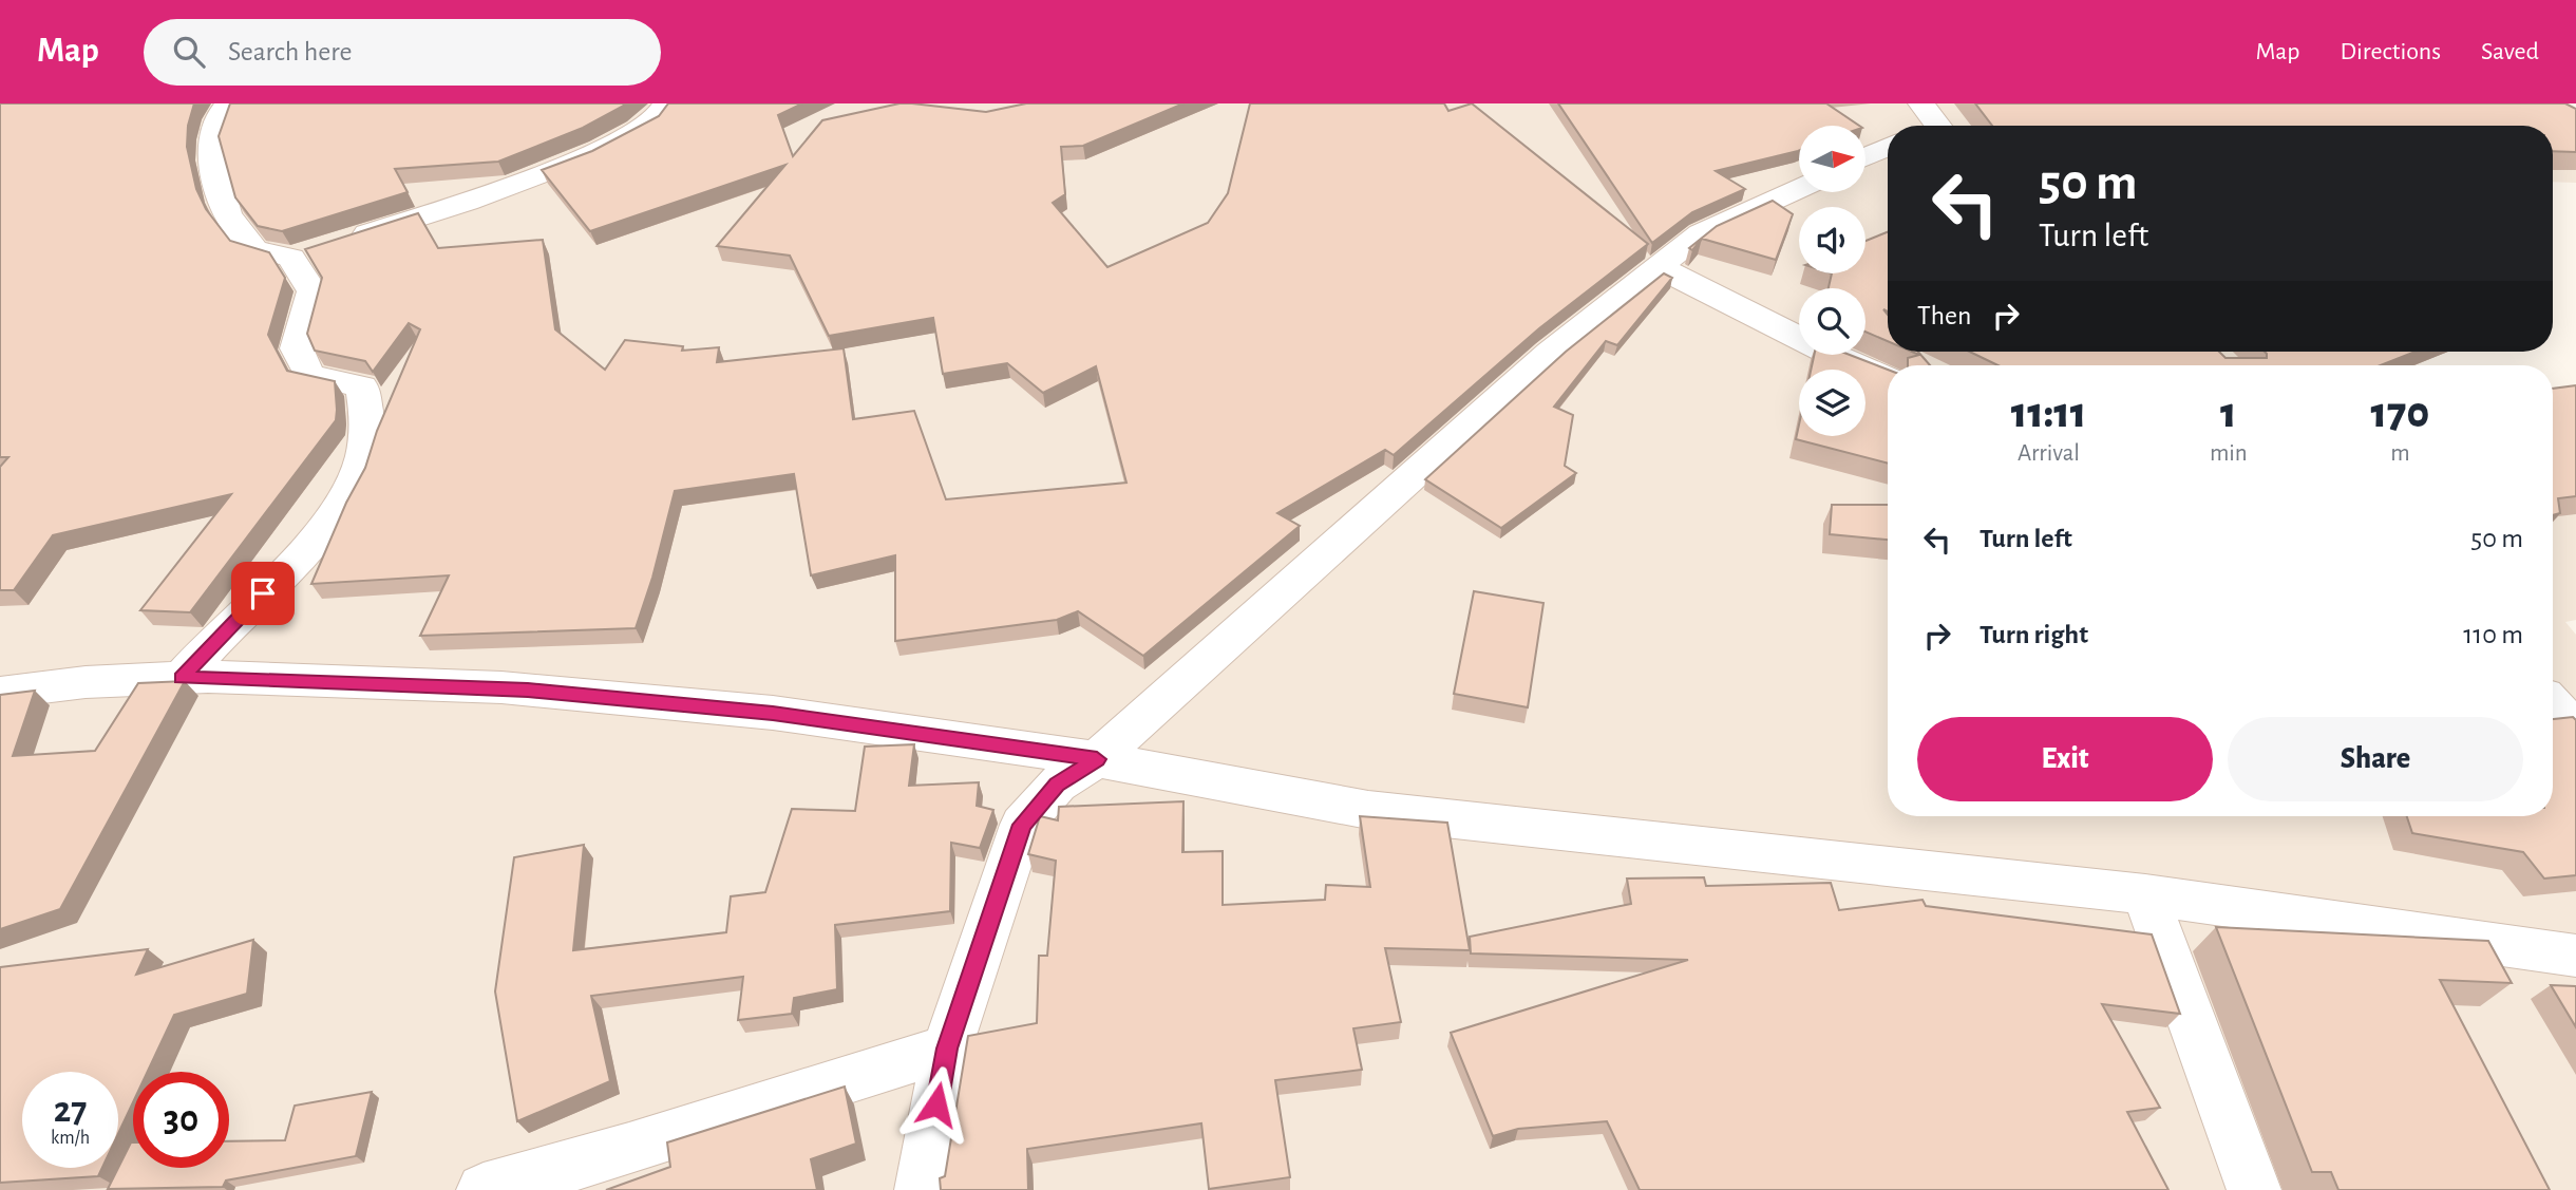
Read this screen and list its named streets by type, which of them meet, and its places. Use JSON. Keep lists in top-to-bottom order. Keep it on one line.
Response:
{"north":"right","page":{"header":"Map","search":"Search here","nav":["Map","Directions","Saved"],"turn":["50 m","Turn left"],"then":"Then","eta":["11:11","Arrival","1","min","170","m"],"list":[{"name":"Turn left","value":"50 m"},{"name":"Turn right","value":"110 m"}],"buttons":["Exit","Share"],"speed":"27 km/h","limit":"30"}}
